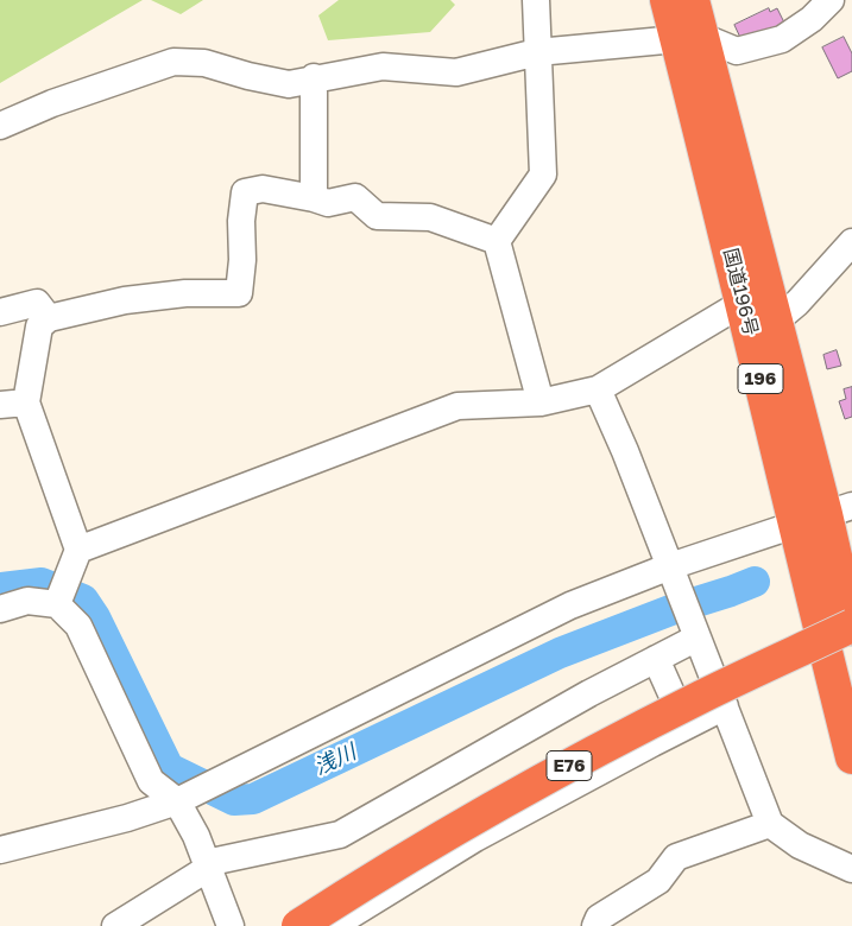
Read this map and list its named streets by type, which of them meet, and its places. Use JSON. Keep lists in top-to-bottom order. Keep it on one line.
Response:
{"streets":{"highway":["国道196号","196","E76"]},"crossings":[["国道196号","E76"]],"water":["浅川"]}
